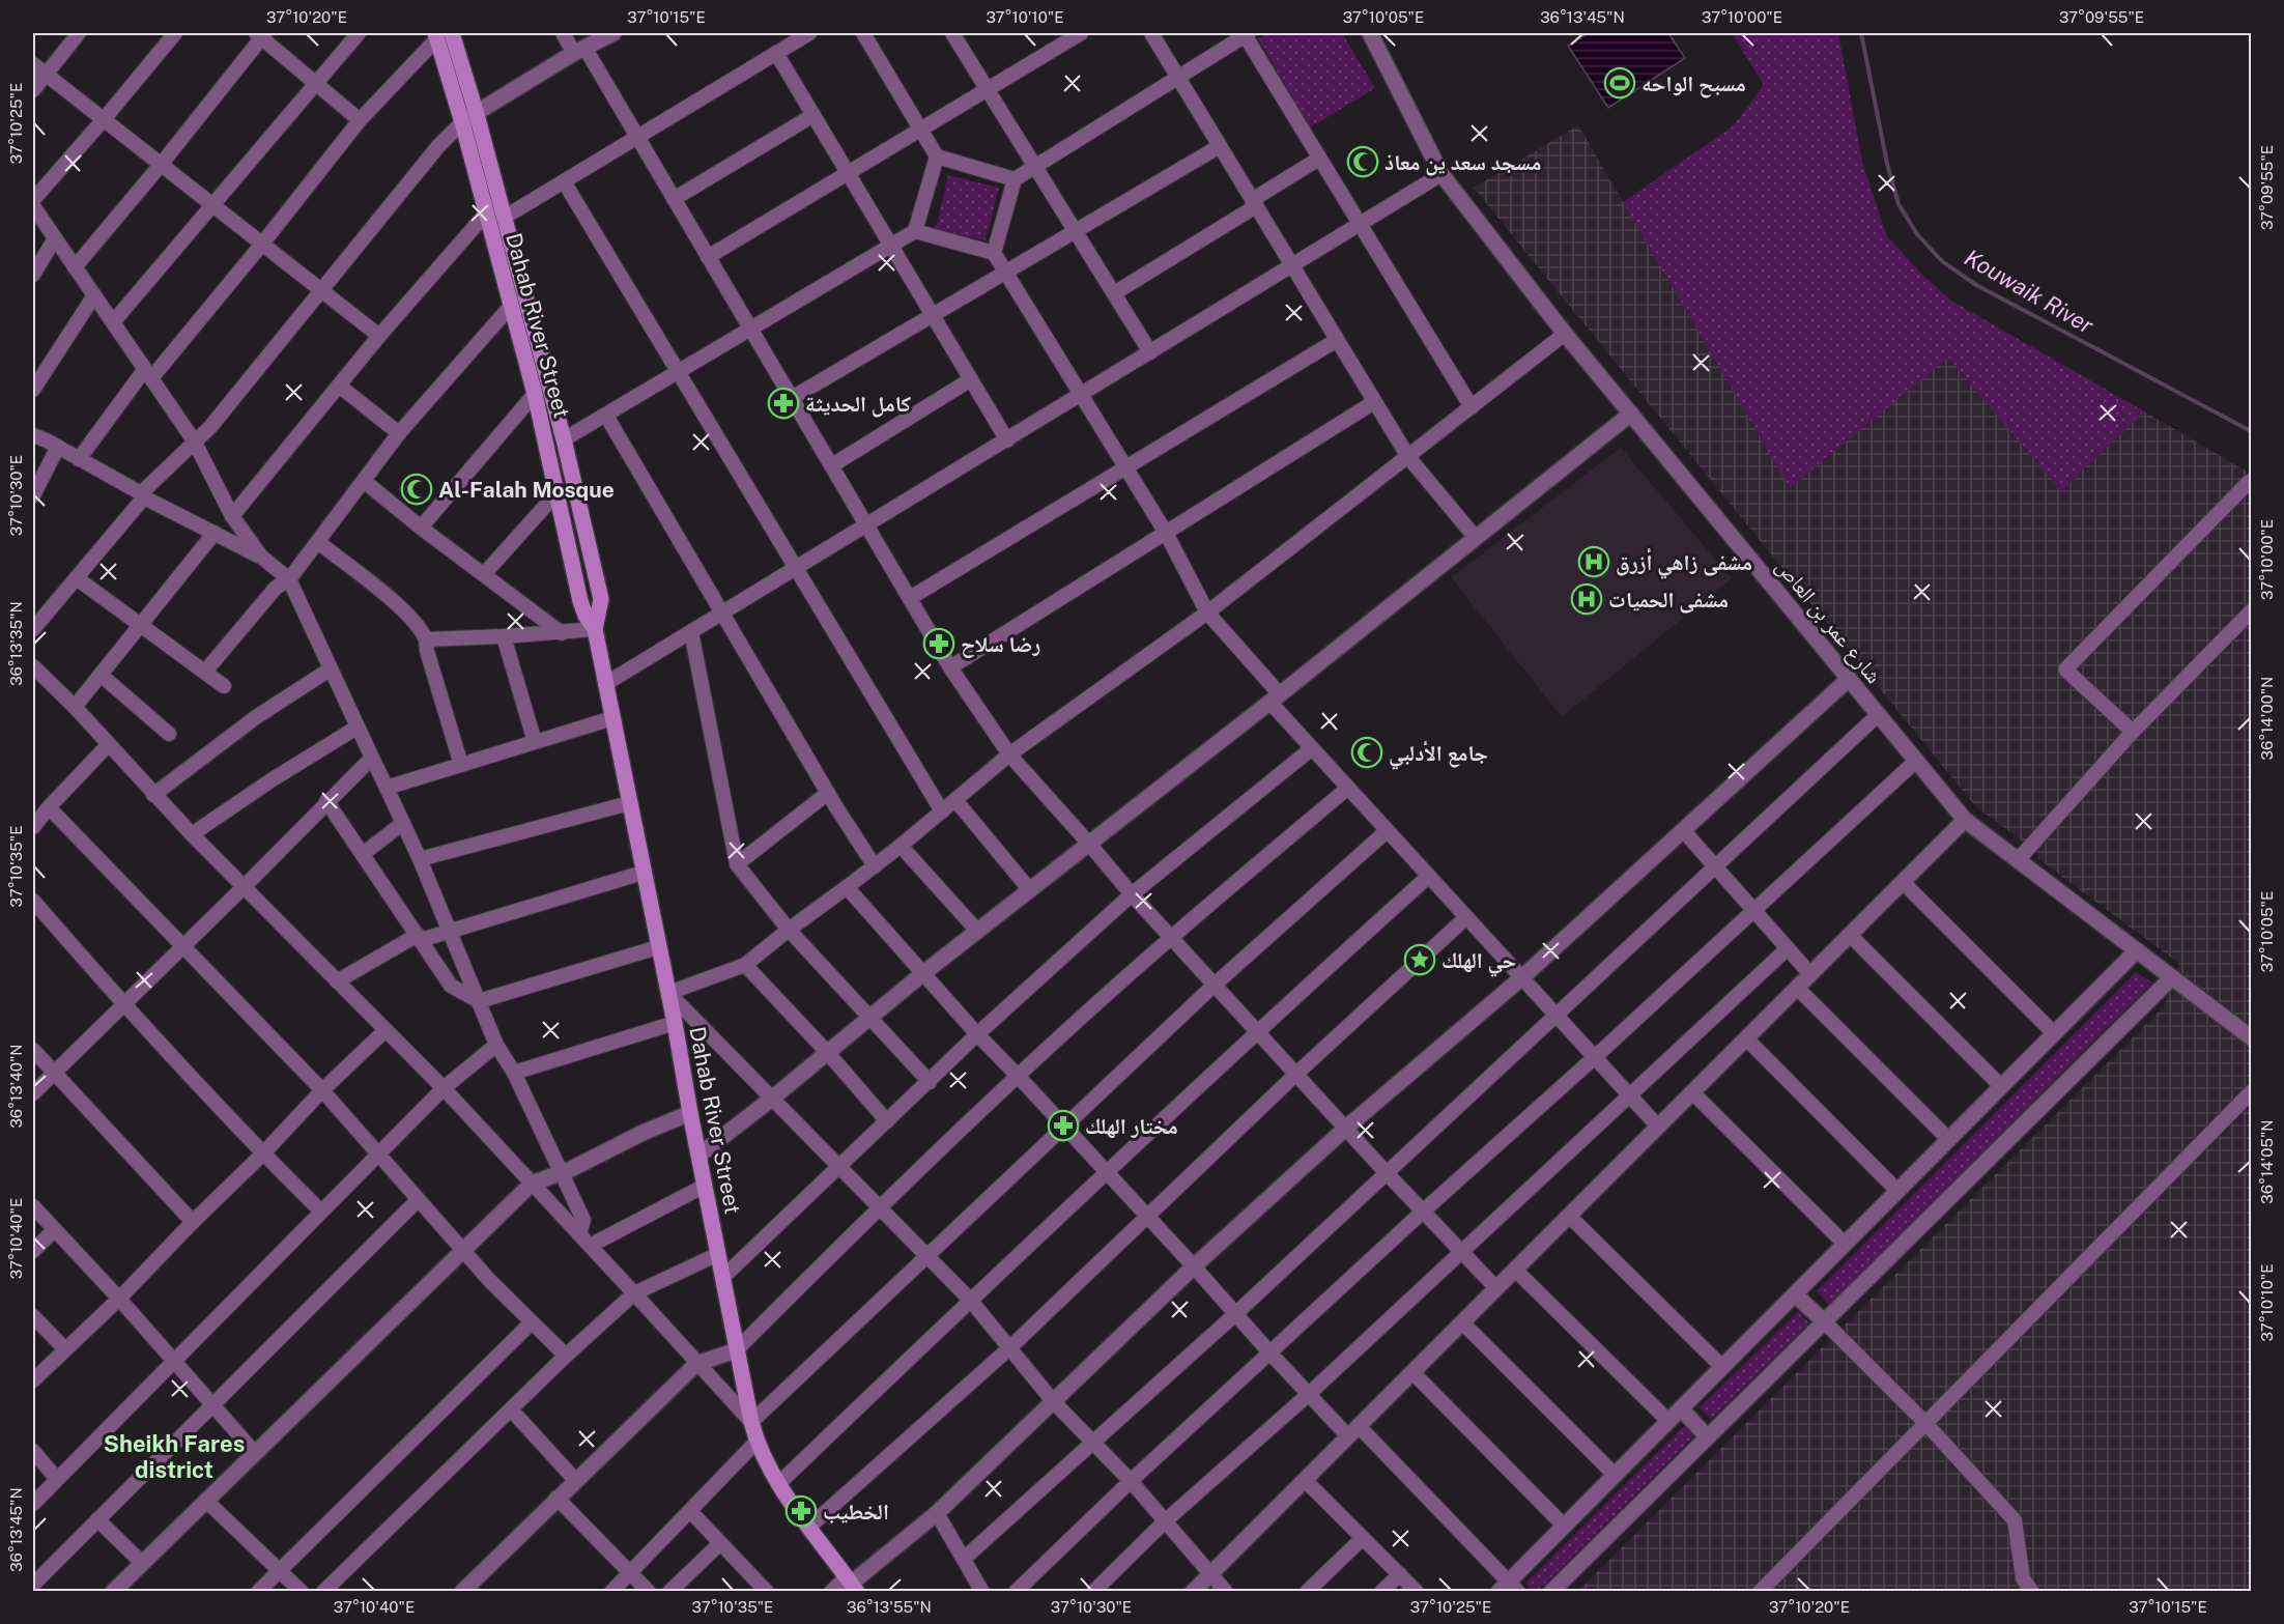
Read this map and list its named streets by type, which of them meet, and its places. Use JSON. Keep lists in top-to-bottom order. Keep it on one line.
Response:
{"streets":{"main road":["Dahab River Street"],"street":["شارع عمر بن العاص"]},"districts":["Sheikh Fares district"],"water":["Kouwaik River"],"places":{"sports":["مسبح الواحه"],"mosque":["مسجد سعد ين معاذ","Al-Falah Mosque","جامع الأدلبي"],"pharmacy":["كامل الحديثة","رضا سلاح","مختار الهلك","الخطيب"],"hospital":["مشفى زاهي أزرق","مشفى الحميات"],"place":["حي الهلك"]},"coordinates":["37°10'20\"E","37°10'15\"E","37°10'10\"E","37°10'05\"E","36°13'45\"N","37°10'00\"E","37°09'55\"E","37°10'25\"E","37°10'30\"E","36°13'35\"N","36°14'00\"N","37°10'35\"E","36°13'40\"N","36°14'05\"N","37°10'40\"E","36°13'55\"N"]}
